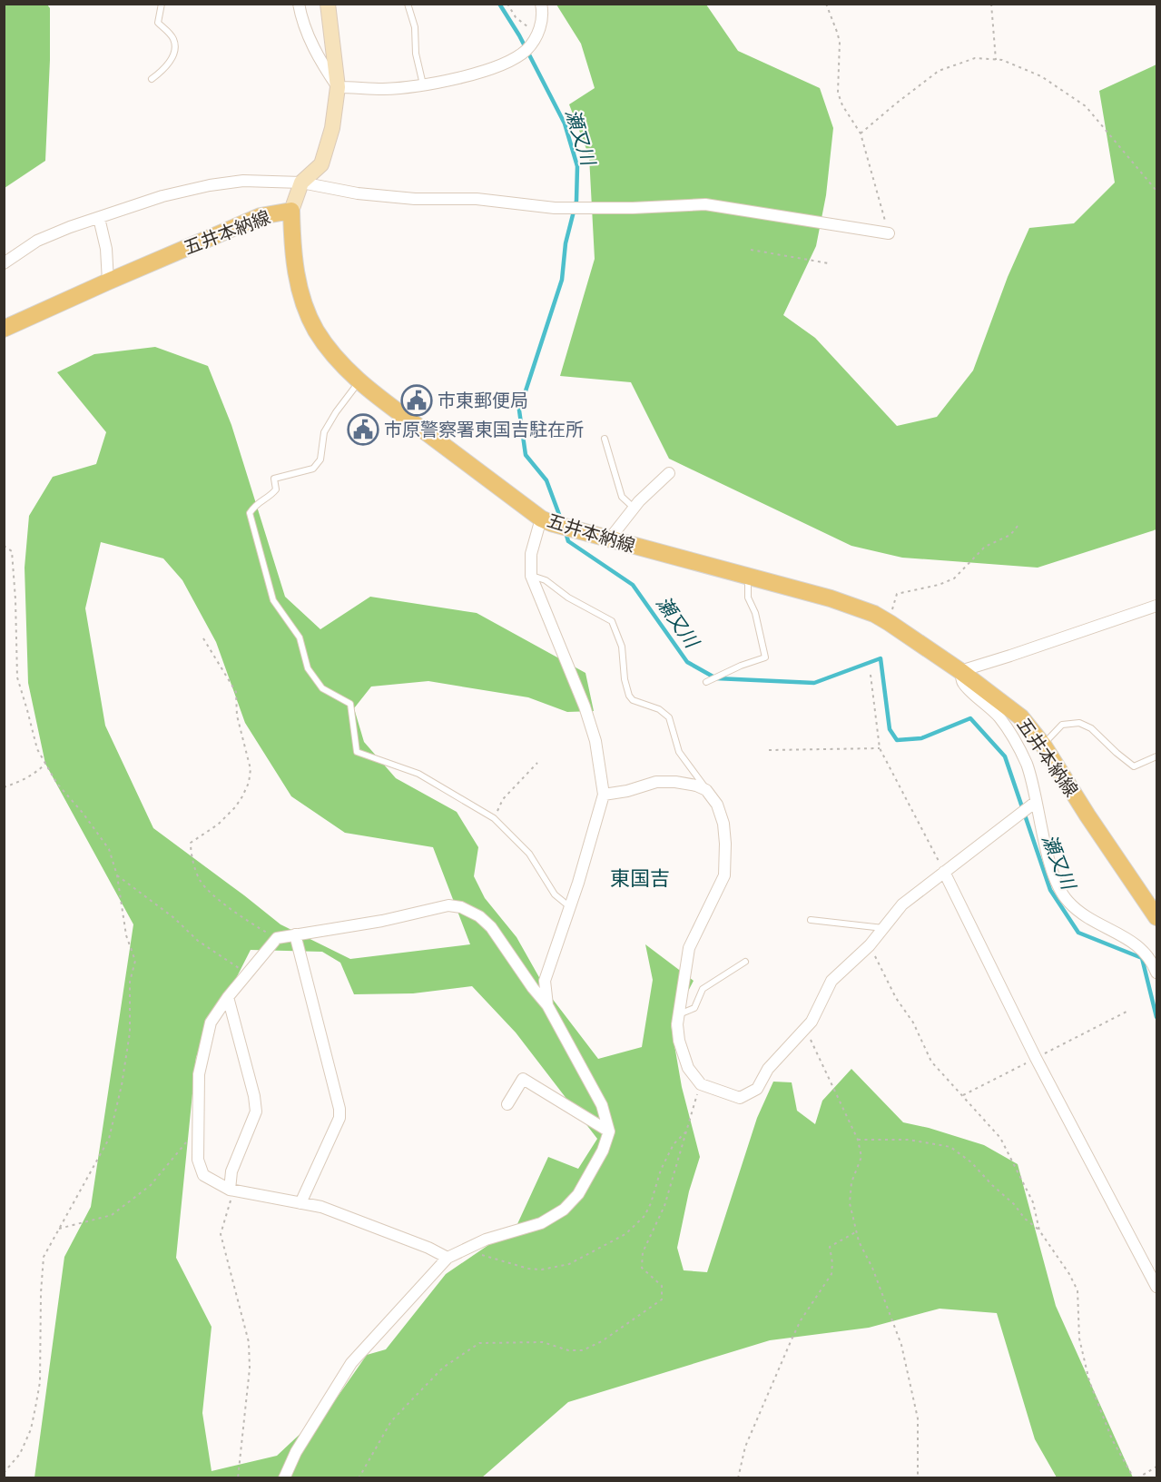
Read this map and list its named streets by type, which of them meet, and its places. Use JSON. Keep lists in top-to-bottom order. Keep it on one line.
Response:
{"streets":{"main road":["五井本納線"]},"districts":["東国吉"],"water":["瀬又川"],"places":{"public building":["市東郵便局","市原警察署東国吉駐在所"]}}
